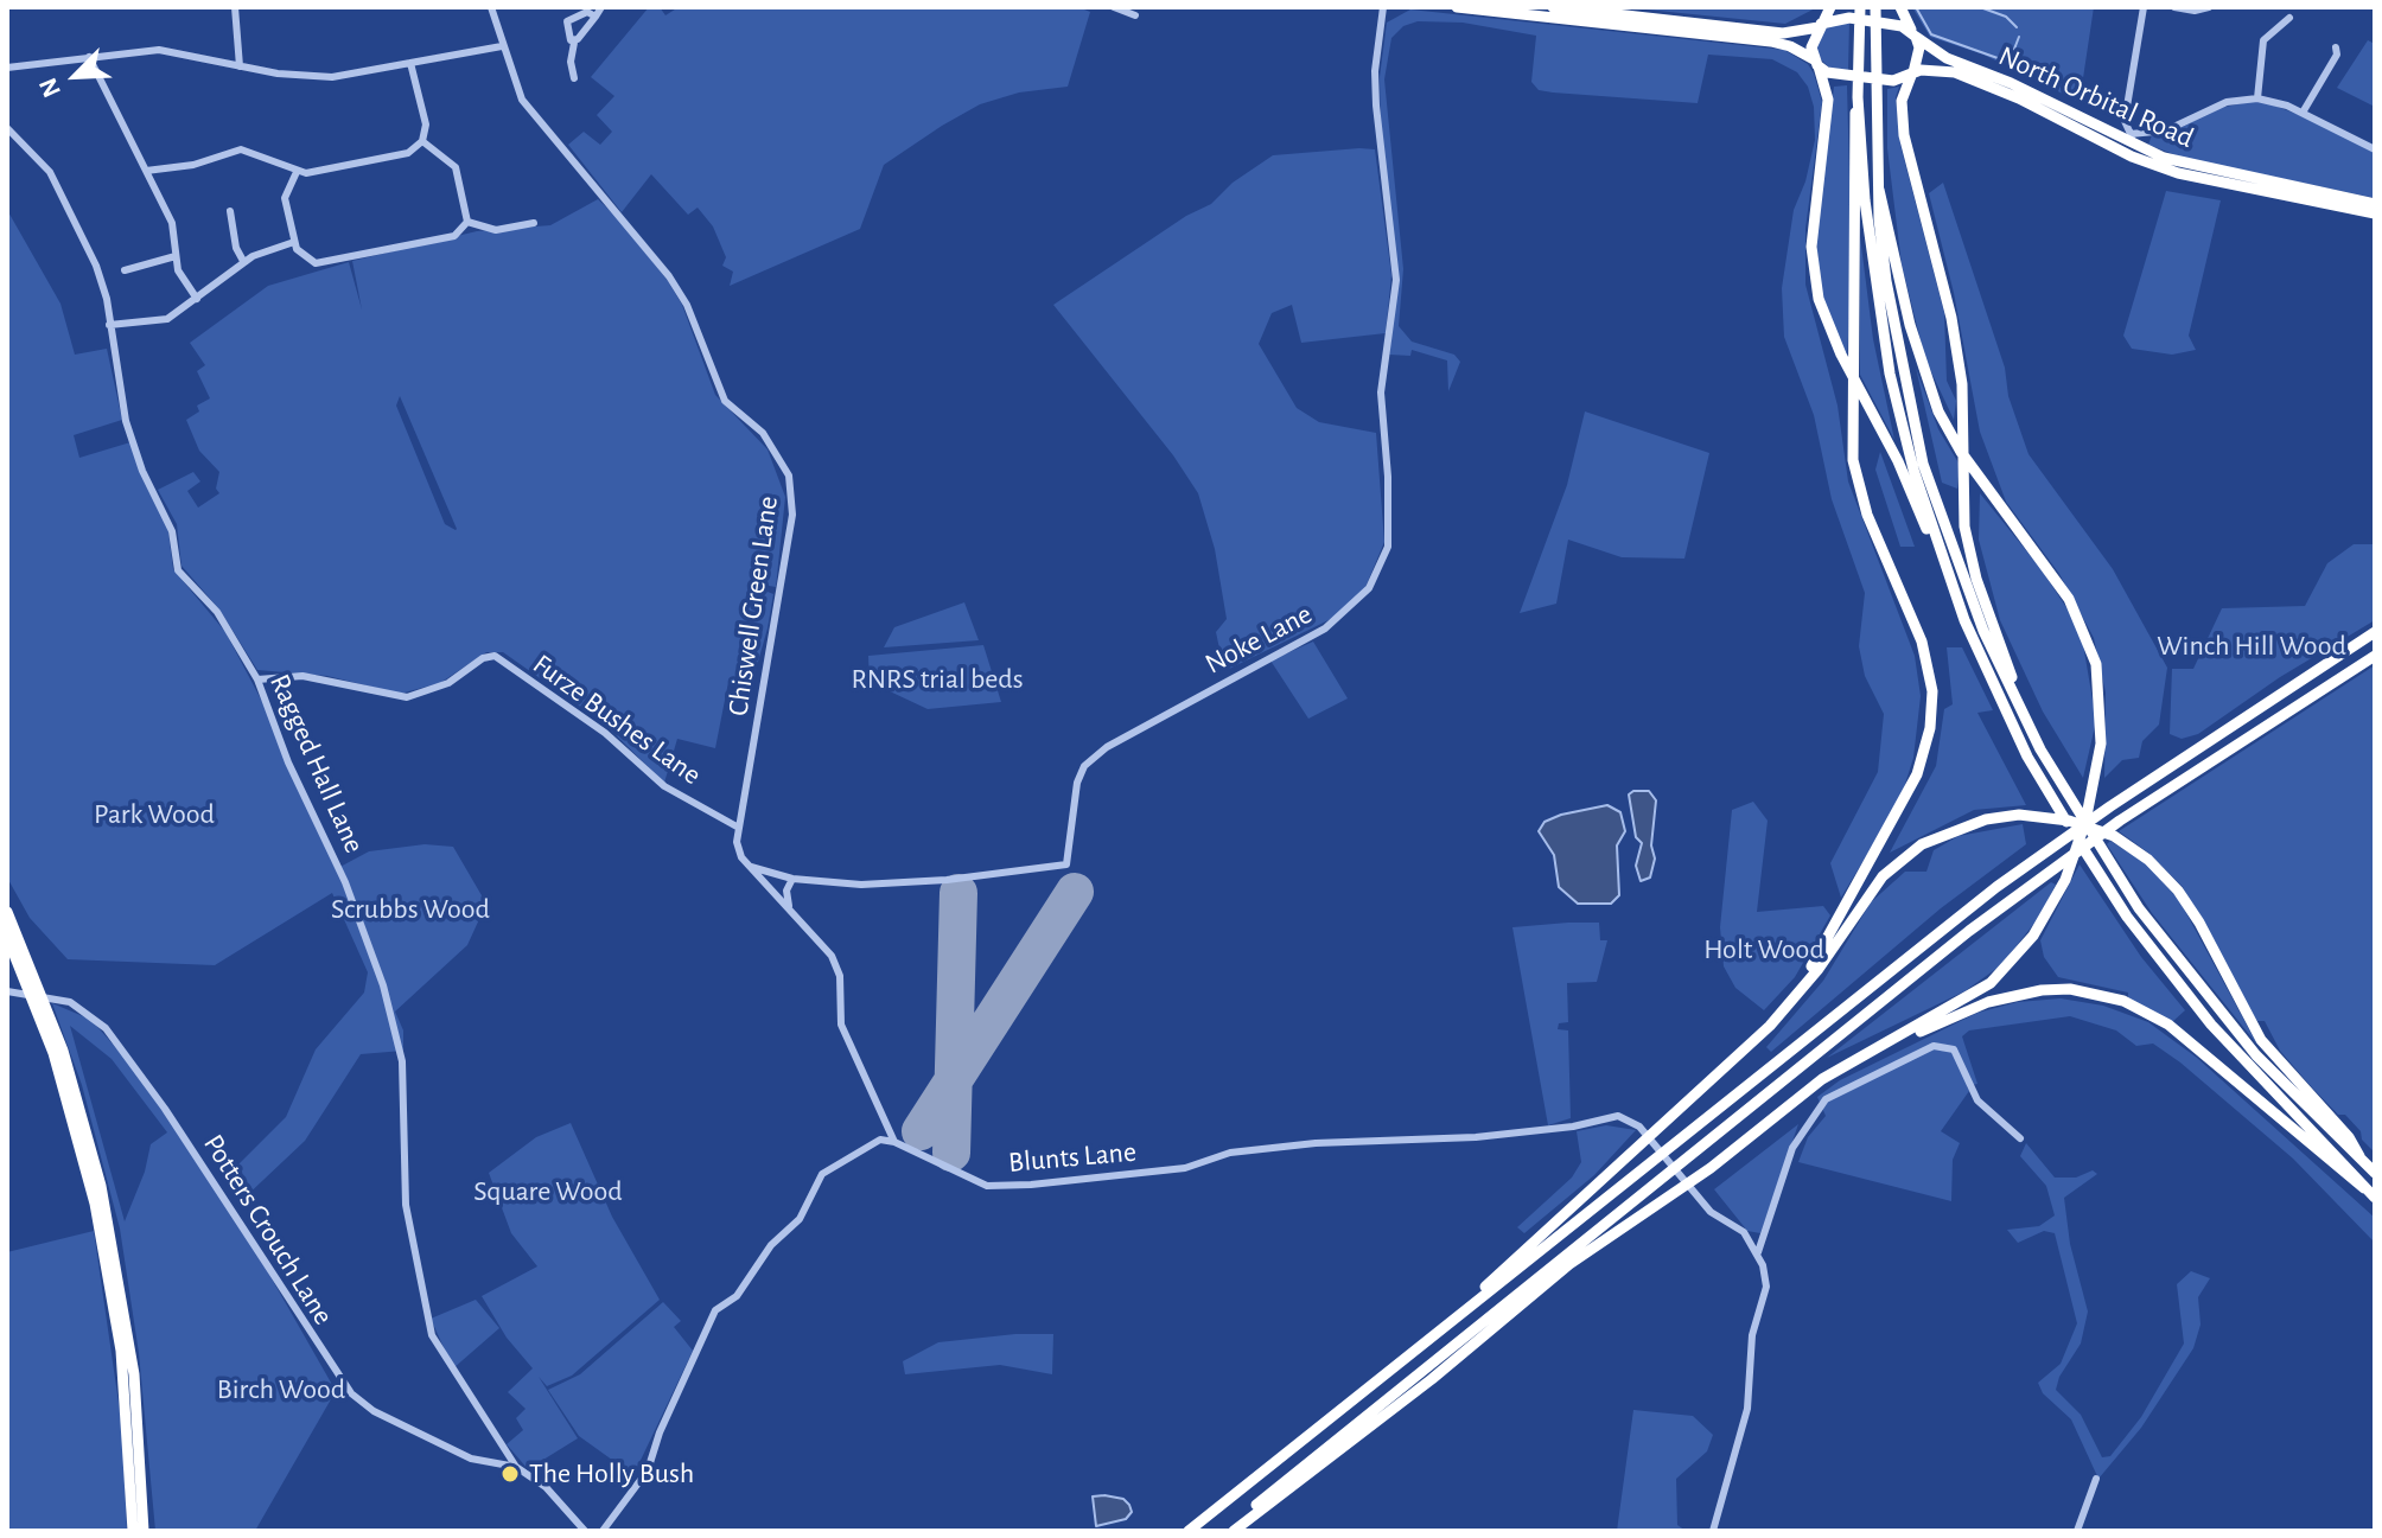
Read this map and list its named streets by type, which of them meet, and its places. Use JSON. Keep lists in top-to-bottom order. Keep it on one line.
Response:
{"streets":{"highway":["North Orbital Road"],"street":["Chiswell Green Lane","Noke Lane","Furze Bushes Lane","Ragged Hall Lane","Blunts Lane","Potters Crouch Lane"]},"crossings":[["Chiswell Green Lane","Noke Lane"],["Chiswell Green Lane","Furze Bushes Lane"],["Chiswell Green Lane","Blunts Lane"],["Furze Bushes Lane","Ragged Hall Lane"],["Ragged Hall Lane","Potters Crouch Lane"]],"parks":["Winch Hill Wood","RNRS trial beds","Park Wood","Scrubbs Wood","Holt Wood","Square Wood","Birch Wood"],"places":["The Holly Bush"],"north":"bottom left"}
